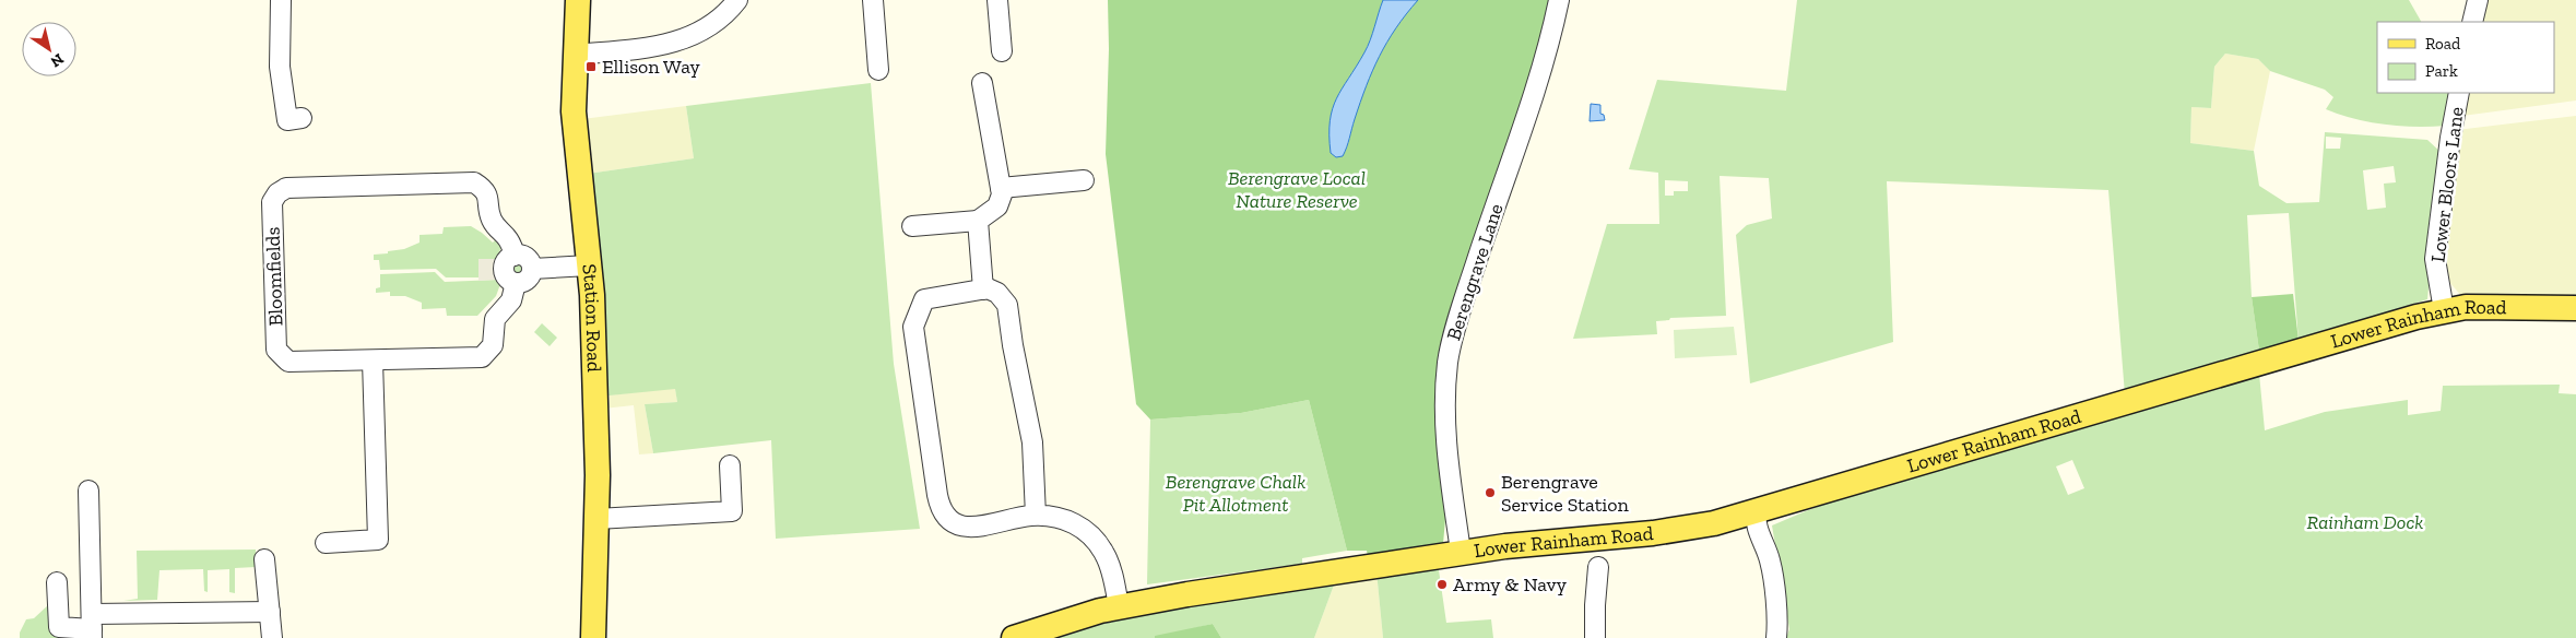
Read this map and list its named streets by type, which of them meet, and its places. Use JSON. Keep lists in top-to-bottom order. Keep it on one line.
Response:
{"streets":{"main road":["Station Road","Lower Rainham Road"],"street":["Lower Bloors Lane","Berengrave Lane","Bloomfields"]},"crossings":[["Lower Bloors Lane","Lower Rainham Road"],["Berengrave Lane","Lower Rainham Road"]],"parks":["Berengrave Local Nature Reserve","Berengrave Chalk Pit Allotment","Rainham Dock"],"places":{"transit":["Ellison Way"],"other":["Berengrave Service Station","Army & Navy"]},"legend":["Road","Park"],"north":"bottom right"}
